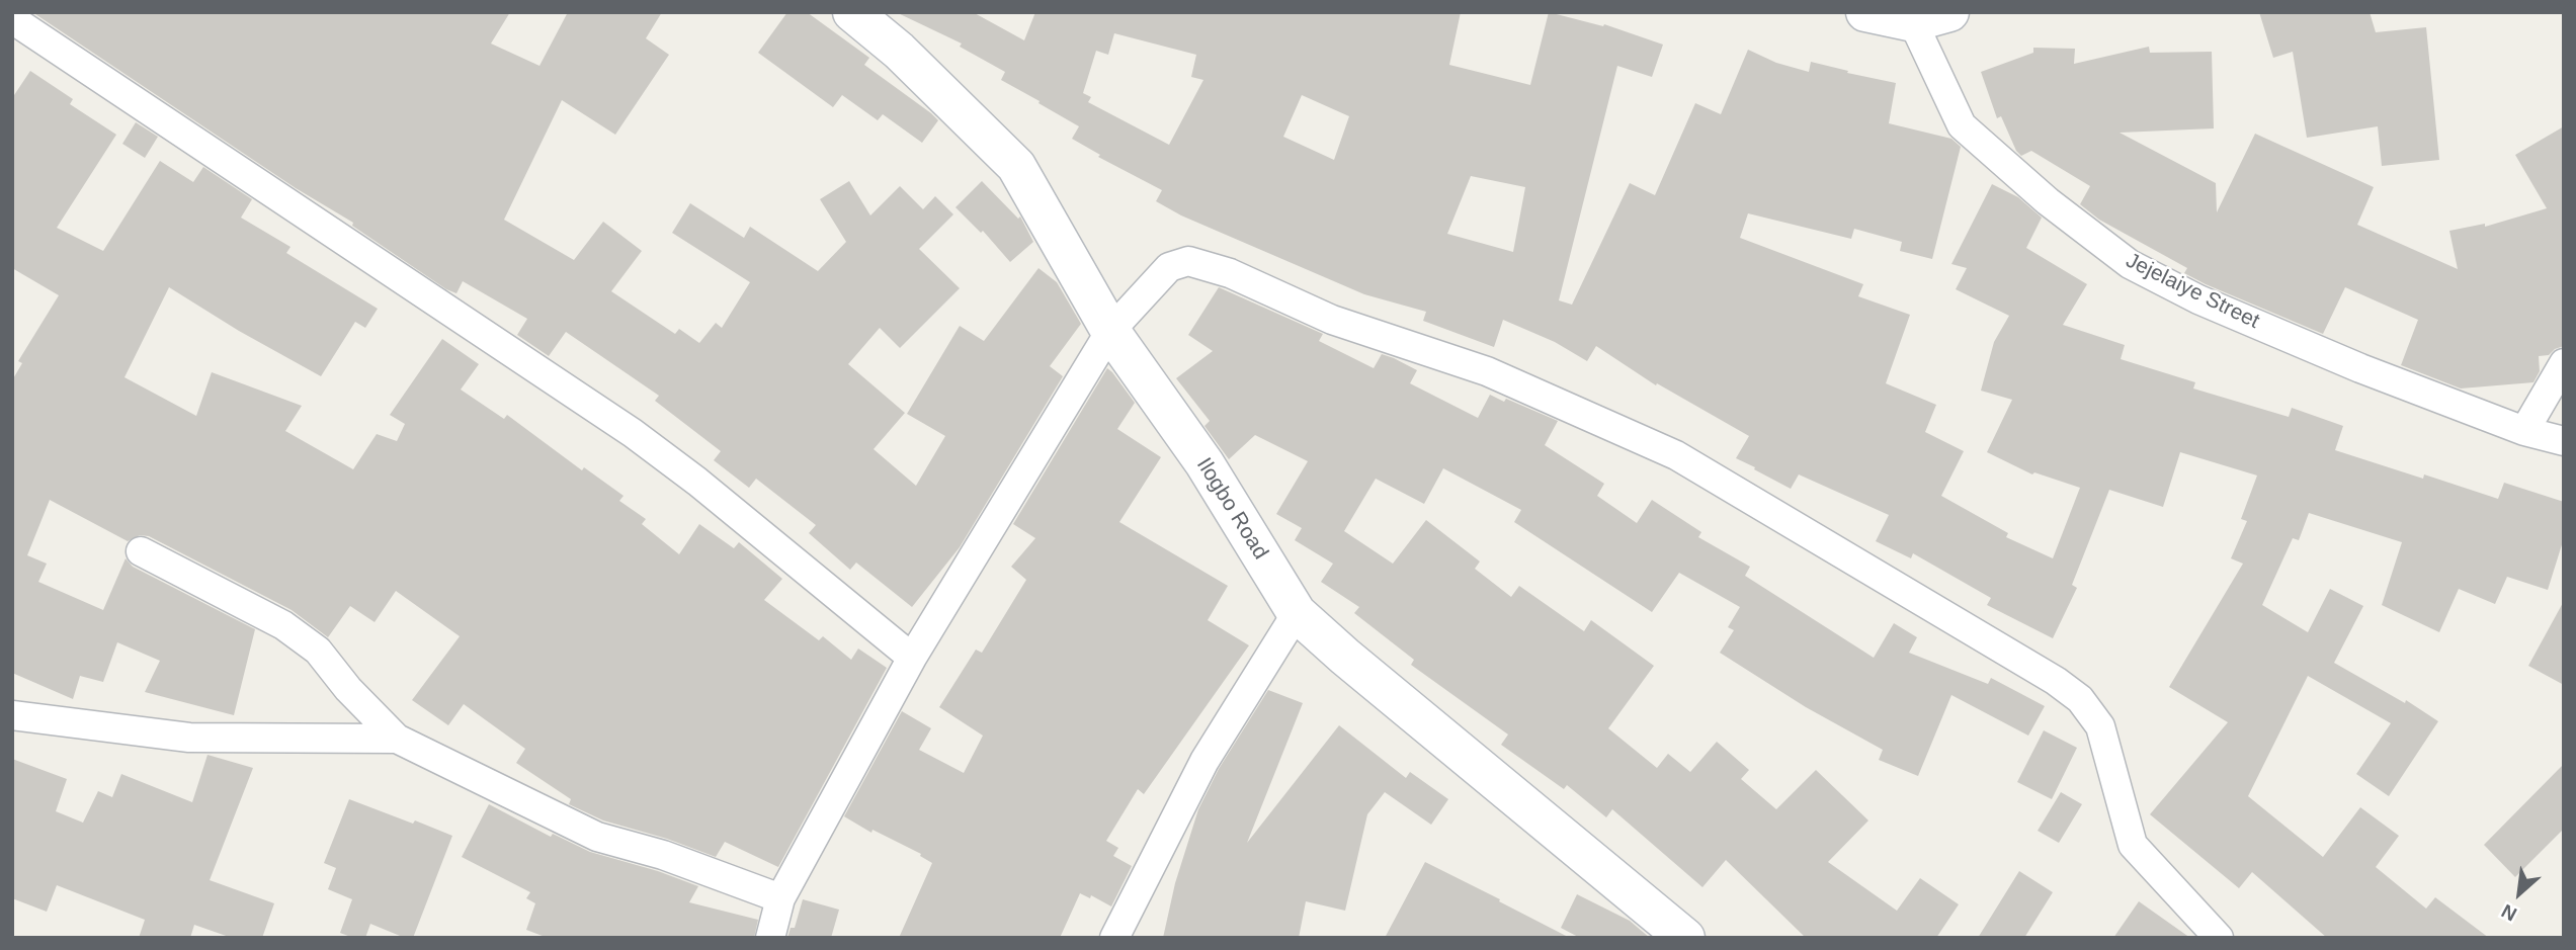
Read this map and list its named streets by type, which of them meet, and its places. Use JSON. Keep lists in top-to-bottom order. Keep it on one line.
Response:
{"streets":{"main road":["Ilogbo Road"],"street":["Jejelaiye Street"]},"north":"bottom left"}
